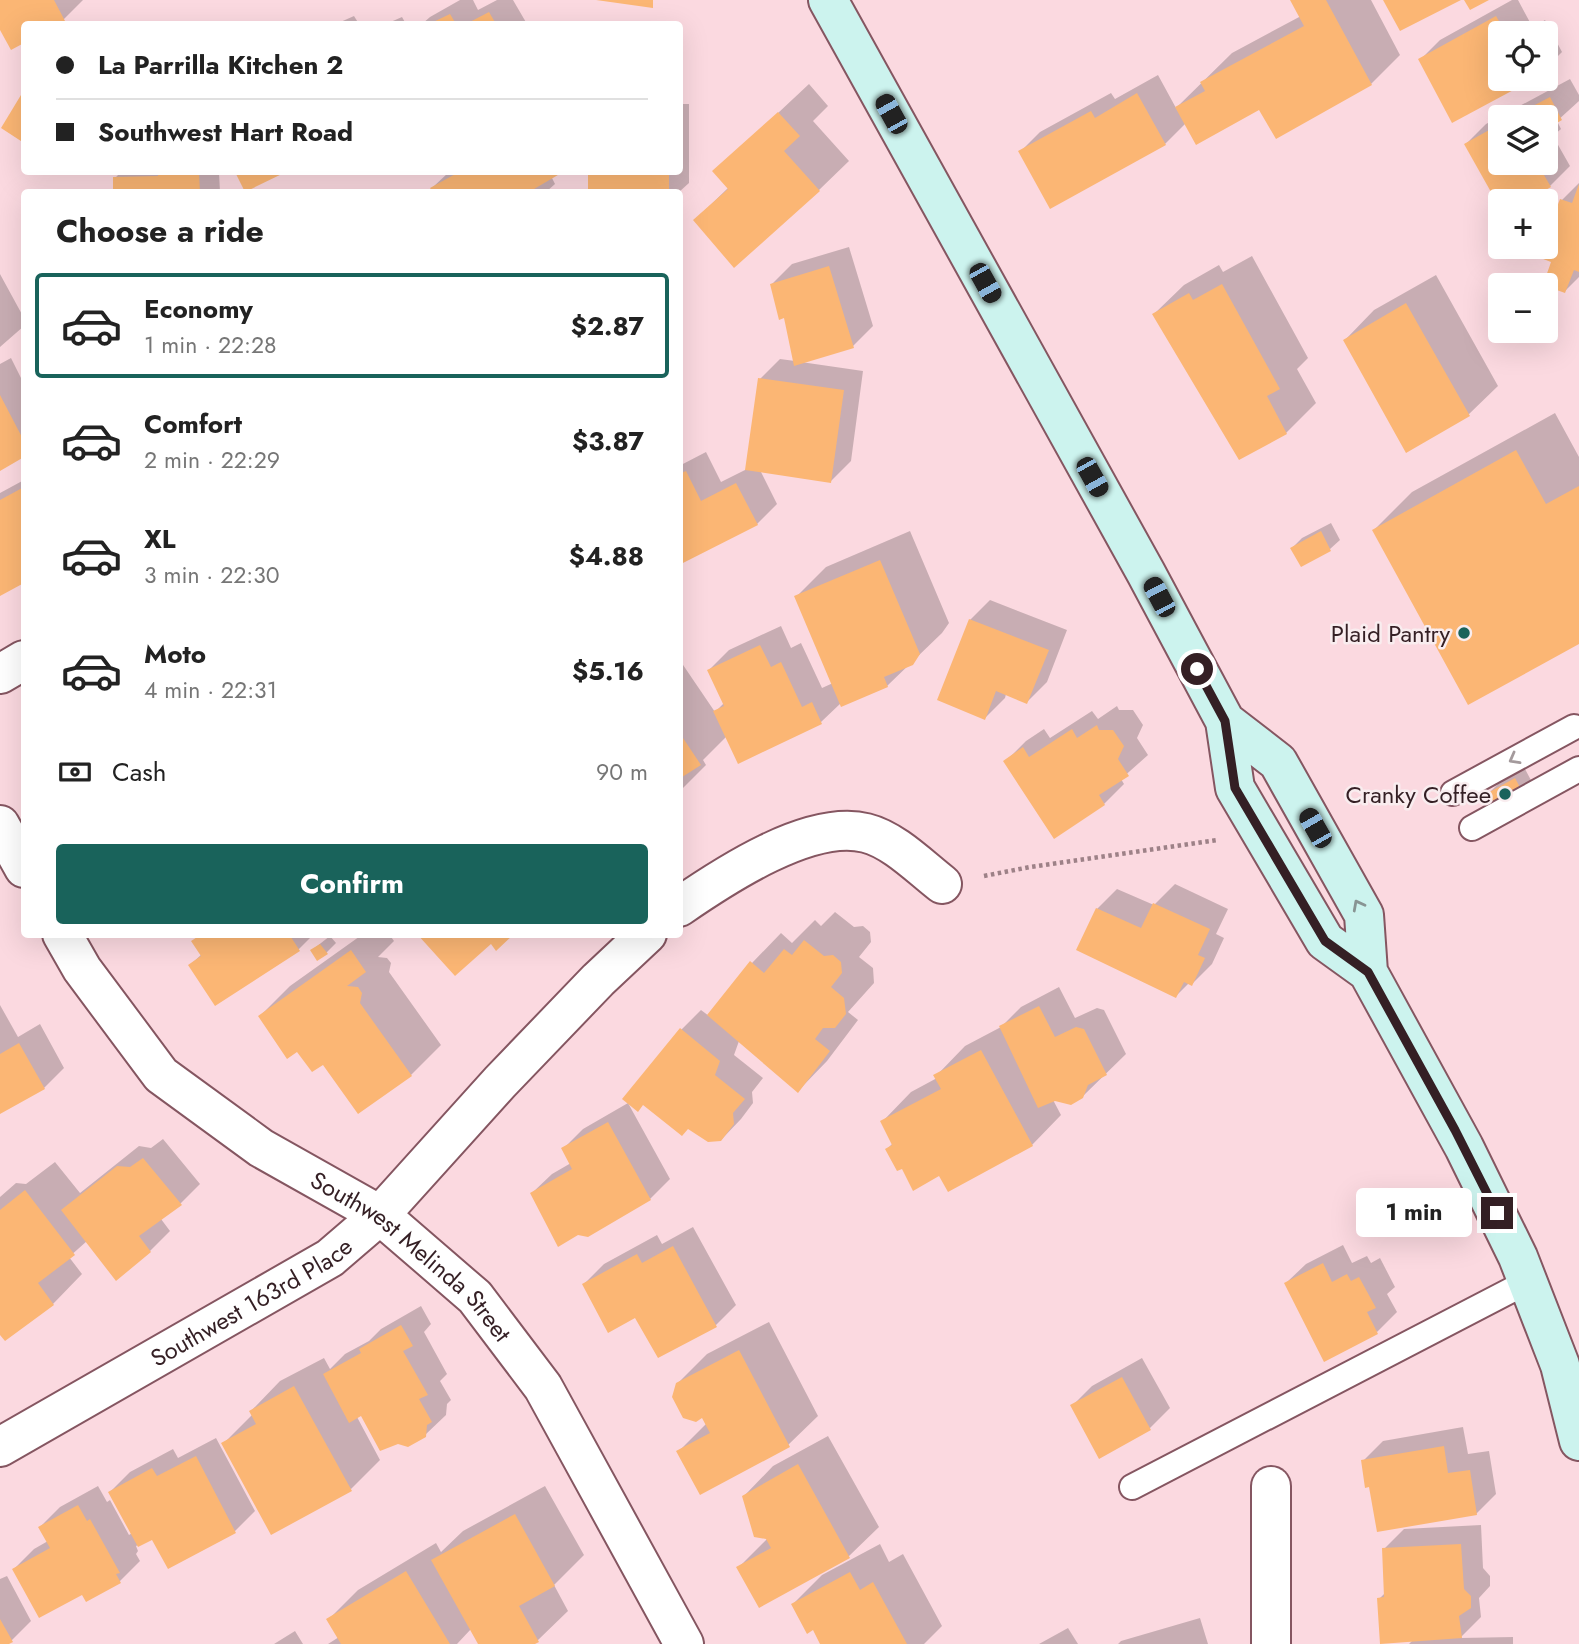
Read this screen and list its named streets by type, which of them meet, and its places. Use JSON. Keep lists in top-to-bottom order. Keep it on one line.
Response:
{"streets":{"street":["Southwest Melinda Street","Southwest 163rd Place"]},"crossings":[["Southwest Melinda Street","Southwest 163rd Place"]],"places":["Plaid Pantry","Cranky Coffee"],"page":{"map_buttons":["+","−"],"banner":["La Parrilla Kitchen 2","Southwest Hart Road"],"heading":"Choose a ride","list":[{"name":"Economy","note":"1 min · 22:28","value":"$2.87"},{"name":"Comfort","note":"2 min · 22:29","value":"$3.87"},{"name":"XL","note":"3 min · 22:30","value":"$4.88"},{"name":"Moto","note":"4 min · 22:31","value":"$5.16"}],"pay":["Cash","90 m"],"buttons":"Confirm","bubble":"1 min"}}
